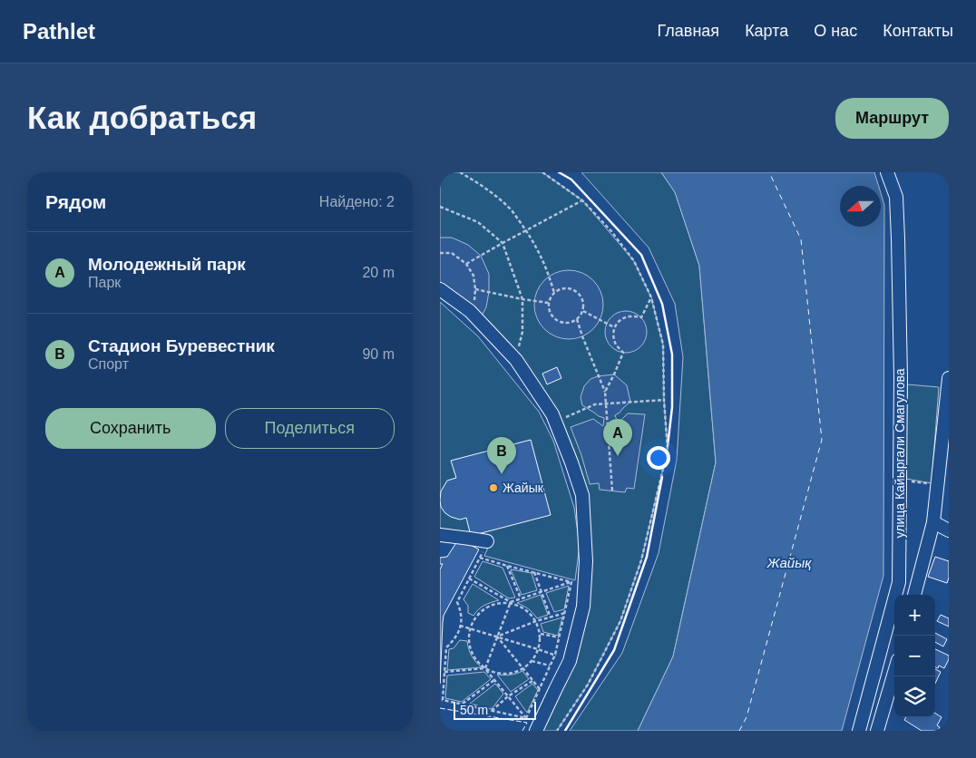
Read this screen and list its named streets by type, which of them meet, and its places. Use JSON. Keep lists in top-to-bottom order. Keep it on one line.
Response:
{"streets":{"street":["улица Кайыргали Смагулова"]},"water":["Жайық"],"places":["Жайык"],"scale_bar":"50 m","north":"left","page":{"header":"Pathlet","nav":["Главная","Карта","О нас","Контакты"],"buttons":["Маршрут",["Сохранить","Поделиться"]],"title":"Как добраться","heading":["Рядом","Найдено: 2"],"list":[{"mark":"A","name":"Молодежный парк","note":"Парк","value":"20 m"},{"mark":"B","name":"Стадион Буревестник","note":"Спорт","value":"90 m"}],"pins":["A","B"],"map_buttons":["+","−"],"scale":"50 m"}}
